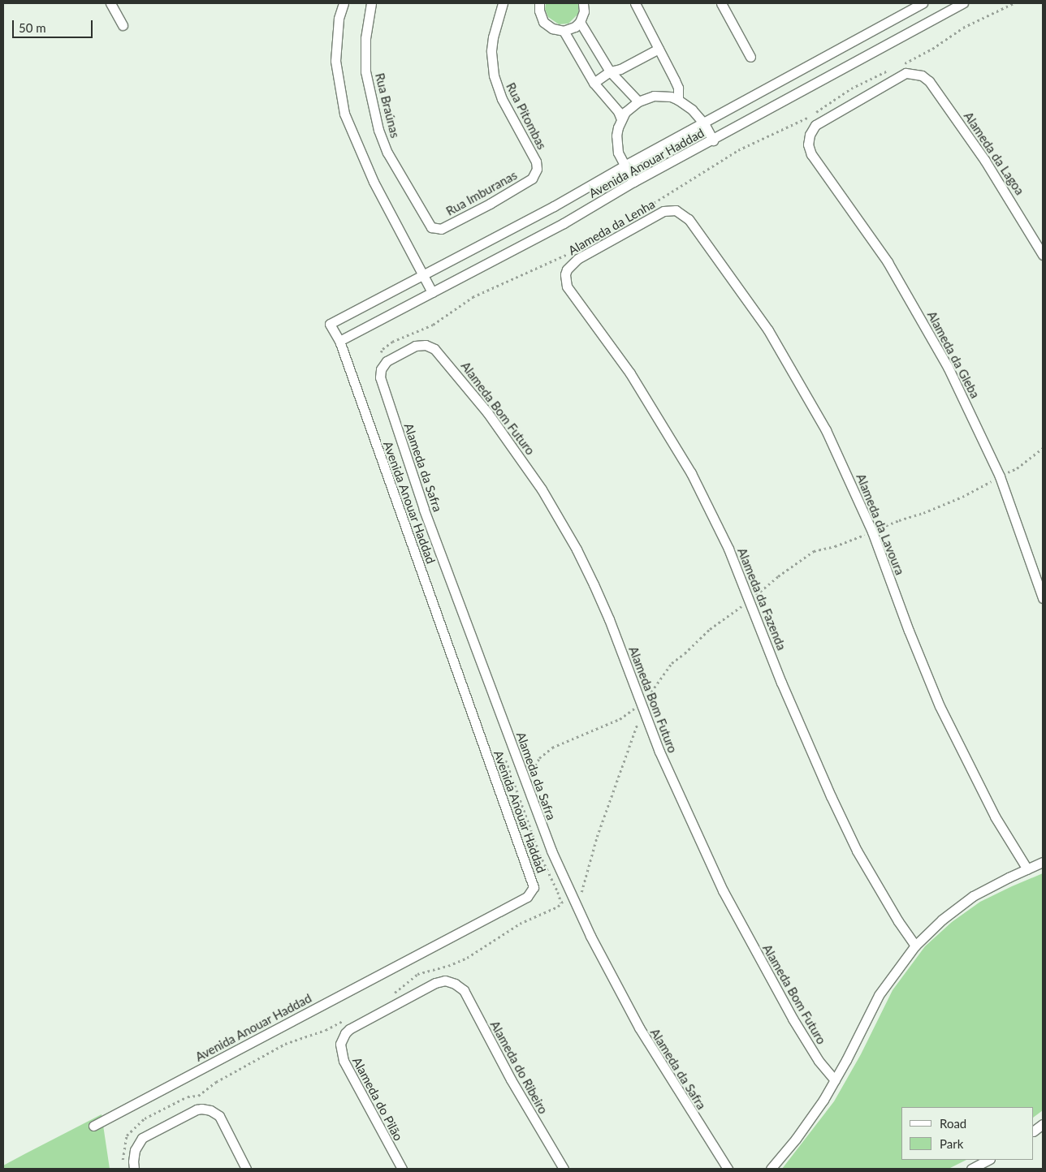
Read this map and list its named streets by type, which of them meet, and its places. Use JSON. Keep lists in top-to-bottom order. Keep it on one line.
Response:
{"streets":{"street":["Rua Braúnas","Rua Pitombas","Alameda da Lagoa","Avenida Anouar Haddad","Rua Imburanas","Alameda da Lenha","Alameda da Gleba","Alameda Bom Futuro","Alameda da Safra","Alameda da Lavoura","Alameda da Fazenda","Alameda do Ribeiro","Alameda do Pilão"]},"crossings":[["Rua Braúnas","Rua Imburanas"],["Rua Pitombas","Rua Imburanas"],["Alameda da Lagoa","Alameda da Gleba"],["Alameda da Lenha","Alameda da Lavoura"],["Alameda da Lenha","Alameda da Fazenda"],["Alameda Bom Futuro","Alameda da Safra"],["Alameda do Ribeiro","Alameda do Pilão"]],"legend":["Road","Park"],"scale_bar":"50 m"}
